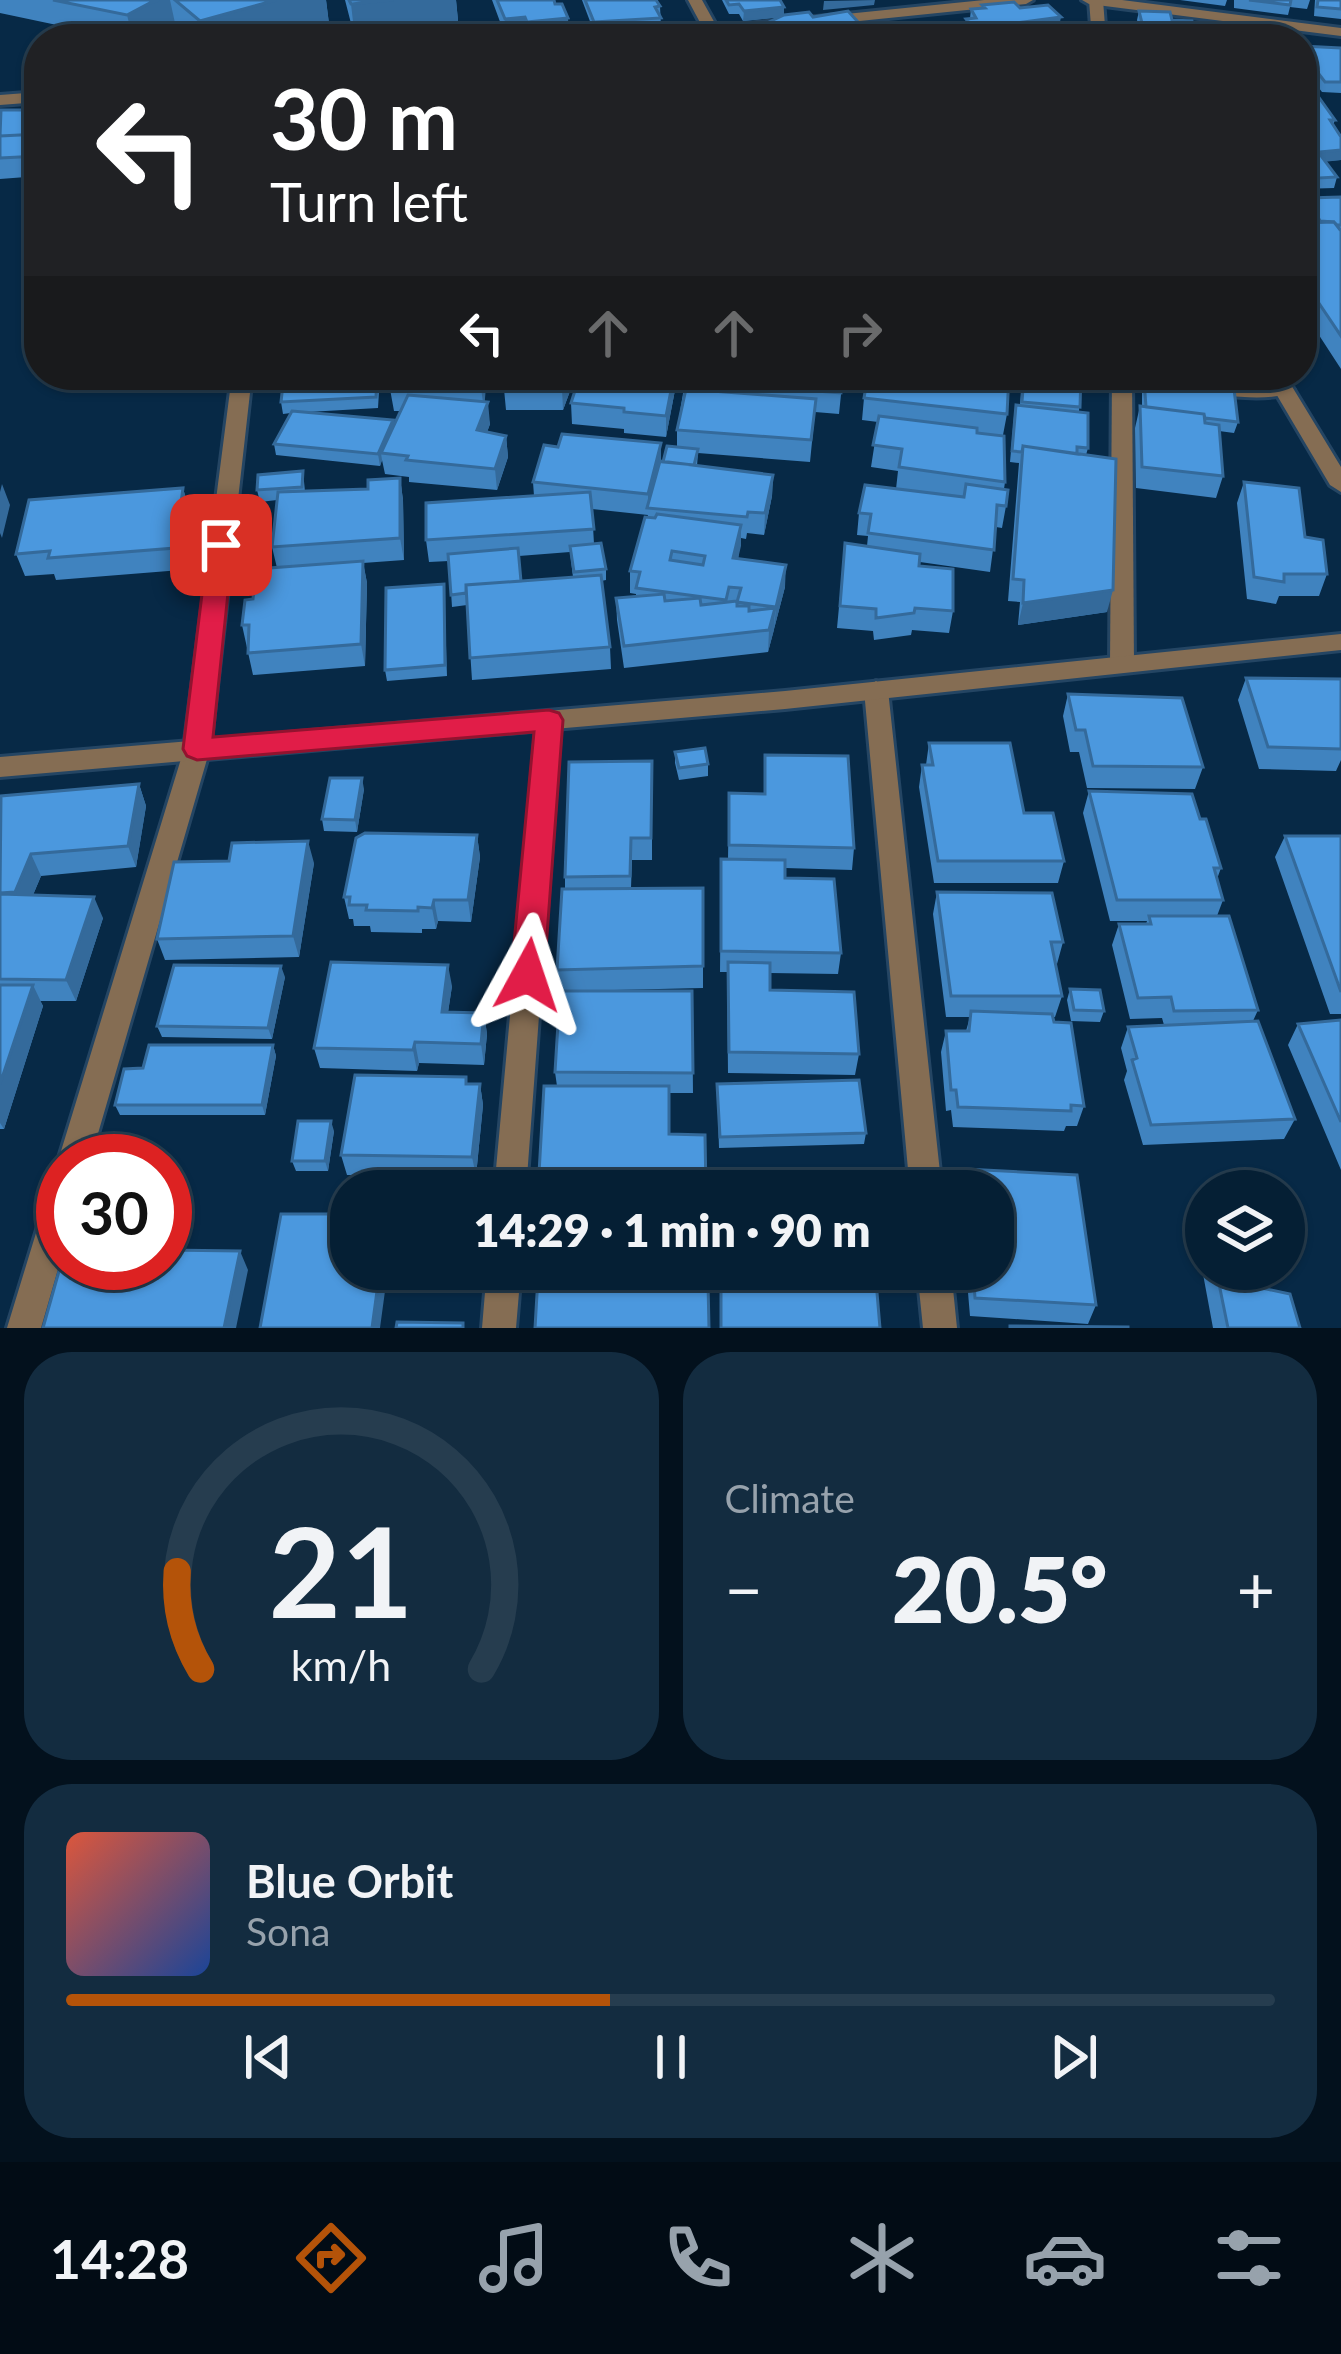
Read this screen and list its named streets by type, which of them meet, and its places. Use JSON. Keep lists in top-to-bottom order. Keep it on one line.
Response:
{"page":{"turn":["30 m","Turn left"],"limit":"30","trip":"14:29 · 1 min · 90 m","tile":"Climate","heat":["−","20.5°","+"],"song":["Blue Orbit","Sona"],"tabs":"14:28","gauge":["21","km/h"]}}
